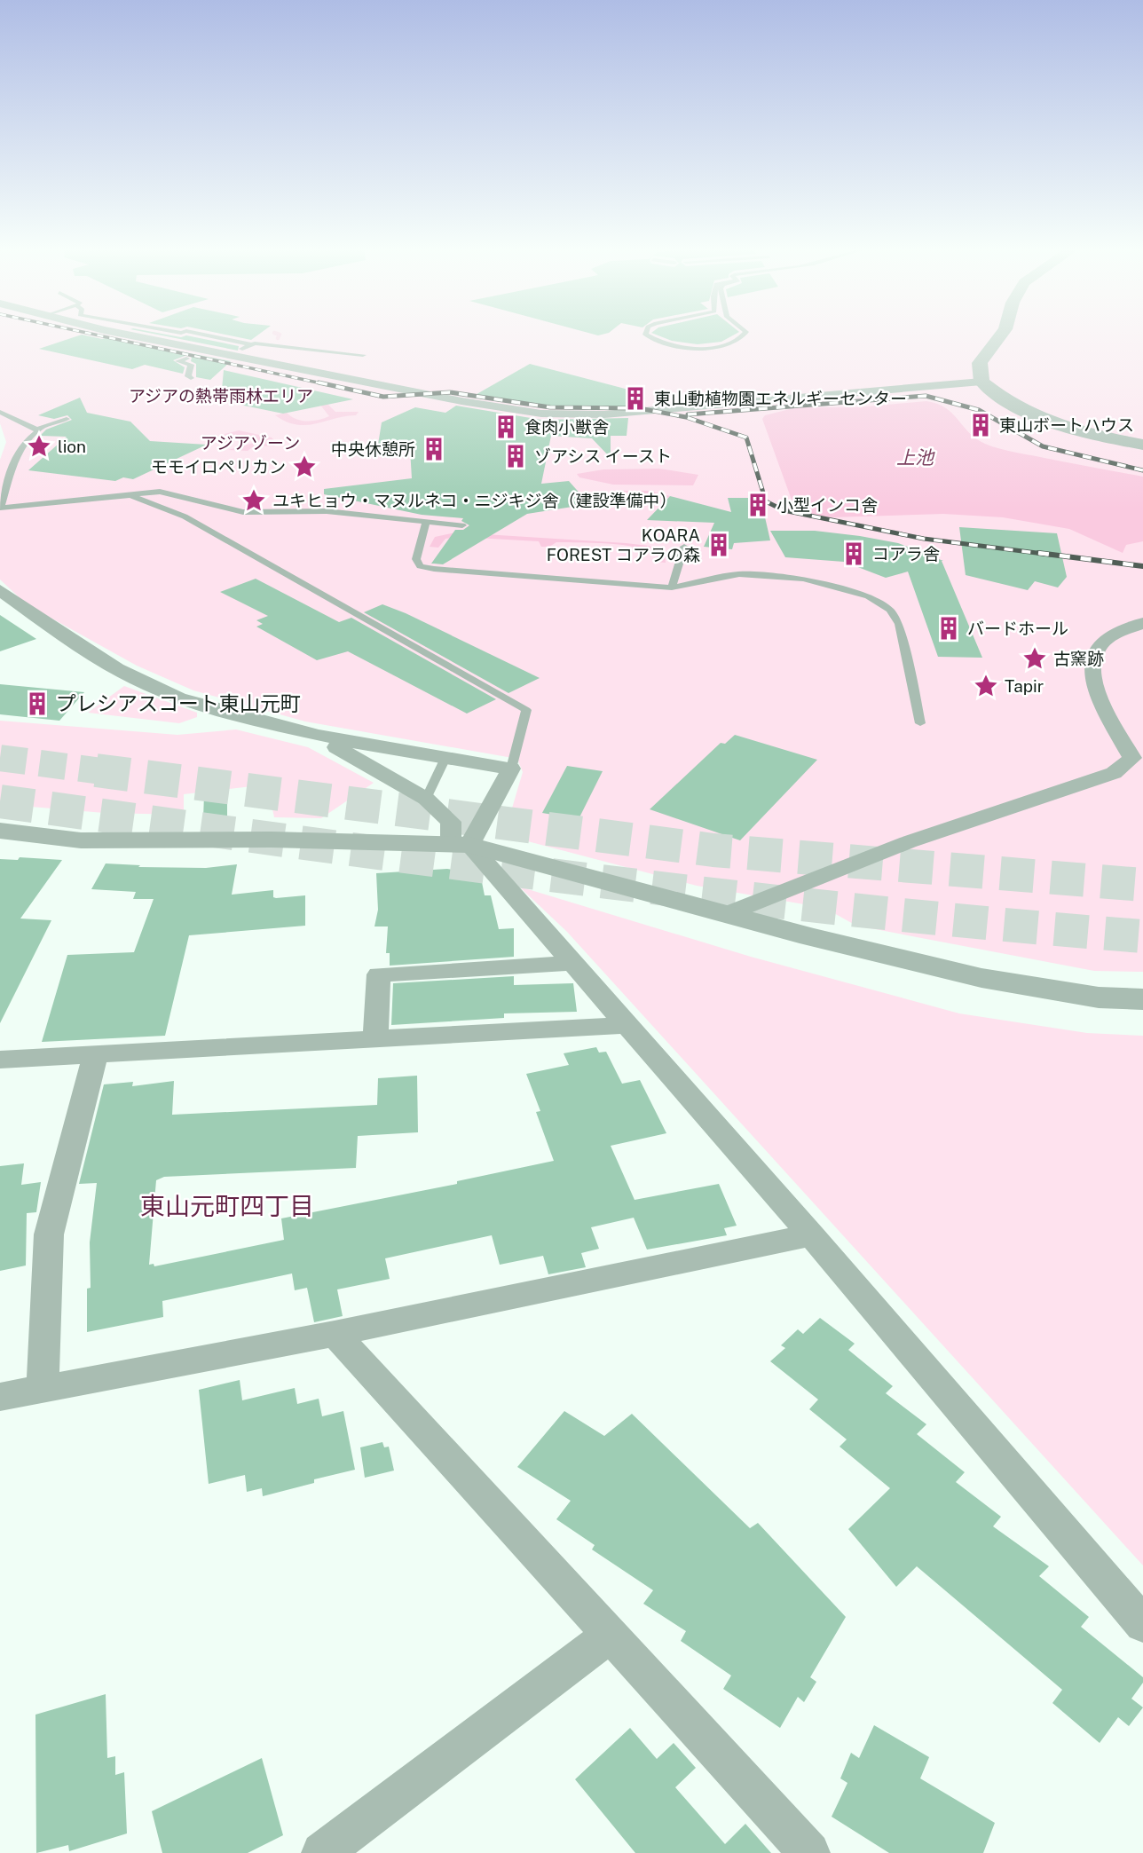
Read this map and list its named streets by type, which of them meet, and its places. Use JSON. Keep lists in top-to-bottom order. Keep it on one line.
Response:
{"districts":["東山元町四丁目"],"water":["上池"],"parks":["アジアの熱帯雨林エリア","アジアゾーン"],"places":{"building":["東山動植物園エネルギーセンター","東山ボートハウス","食肉小獣舎","中央休憩所","ゾアシス イースト","小型インコ舎","KOARA FOREST コアラの森","コアラ舎","バードホール","プレシアスコート東山元町"],"place":["lion","モモイロペリカン","ユキヒョウ・マヌルネコ・ニジキジ舎（建設準備中）","古窯跡","Tapir"]}}
